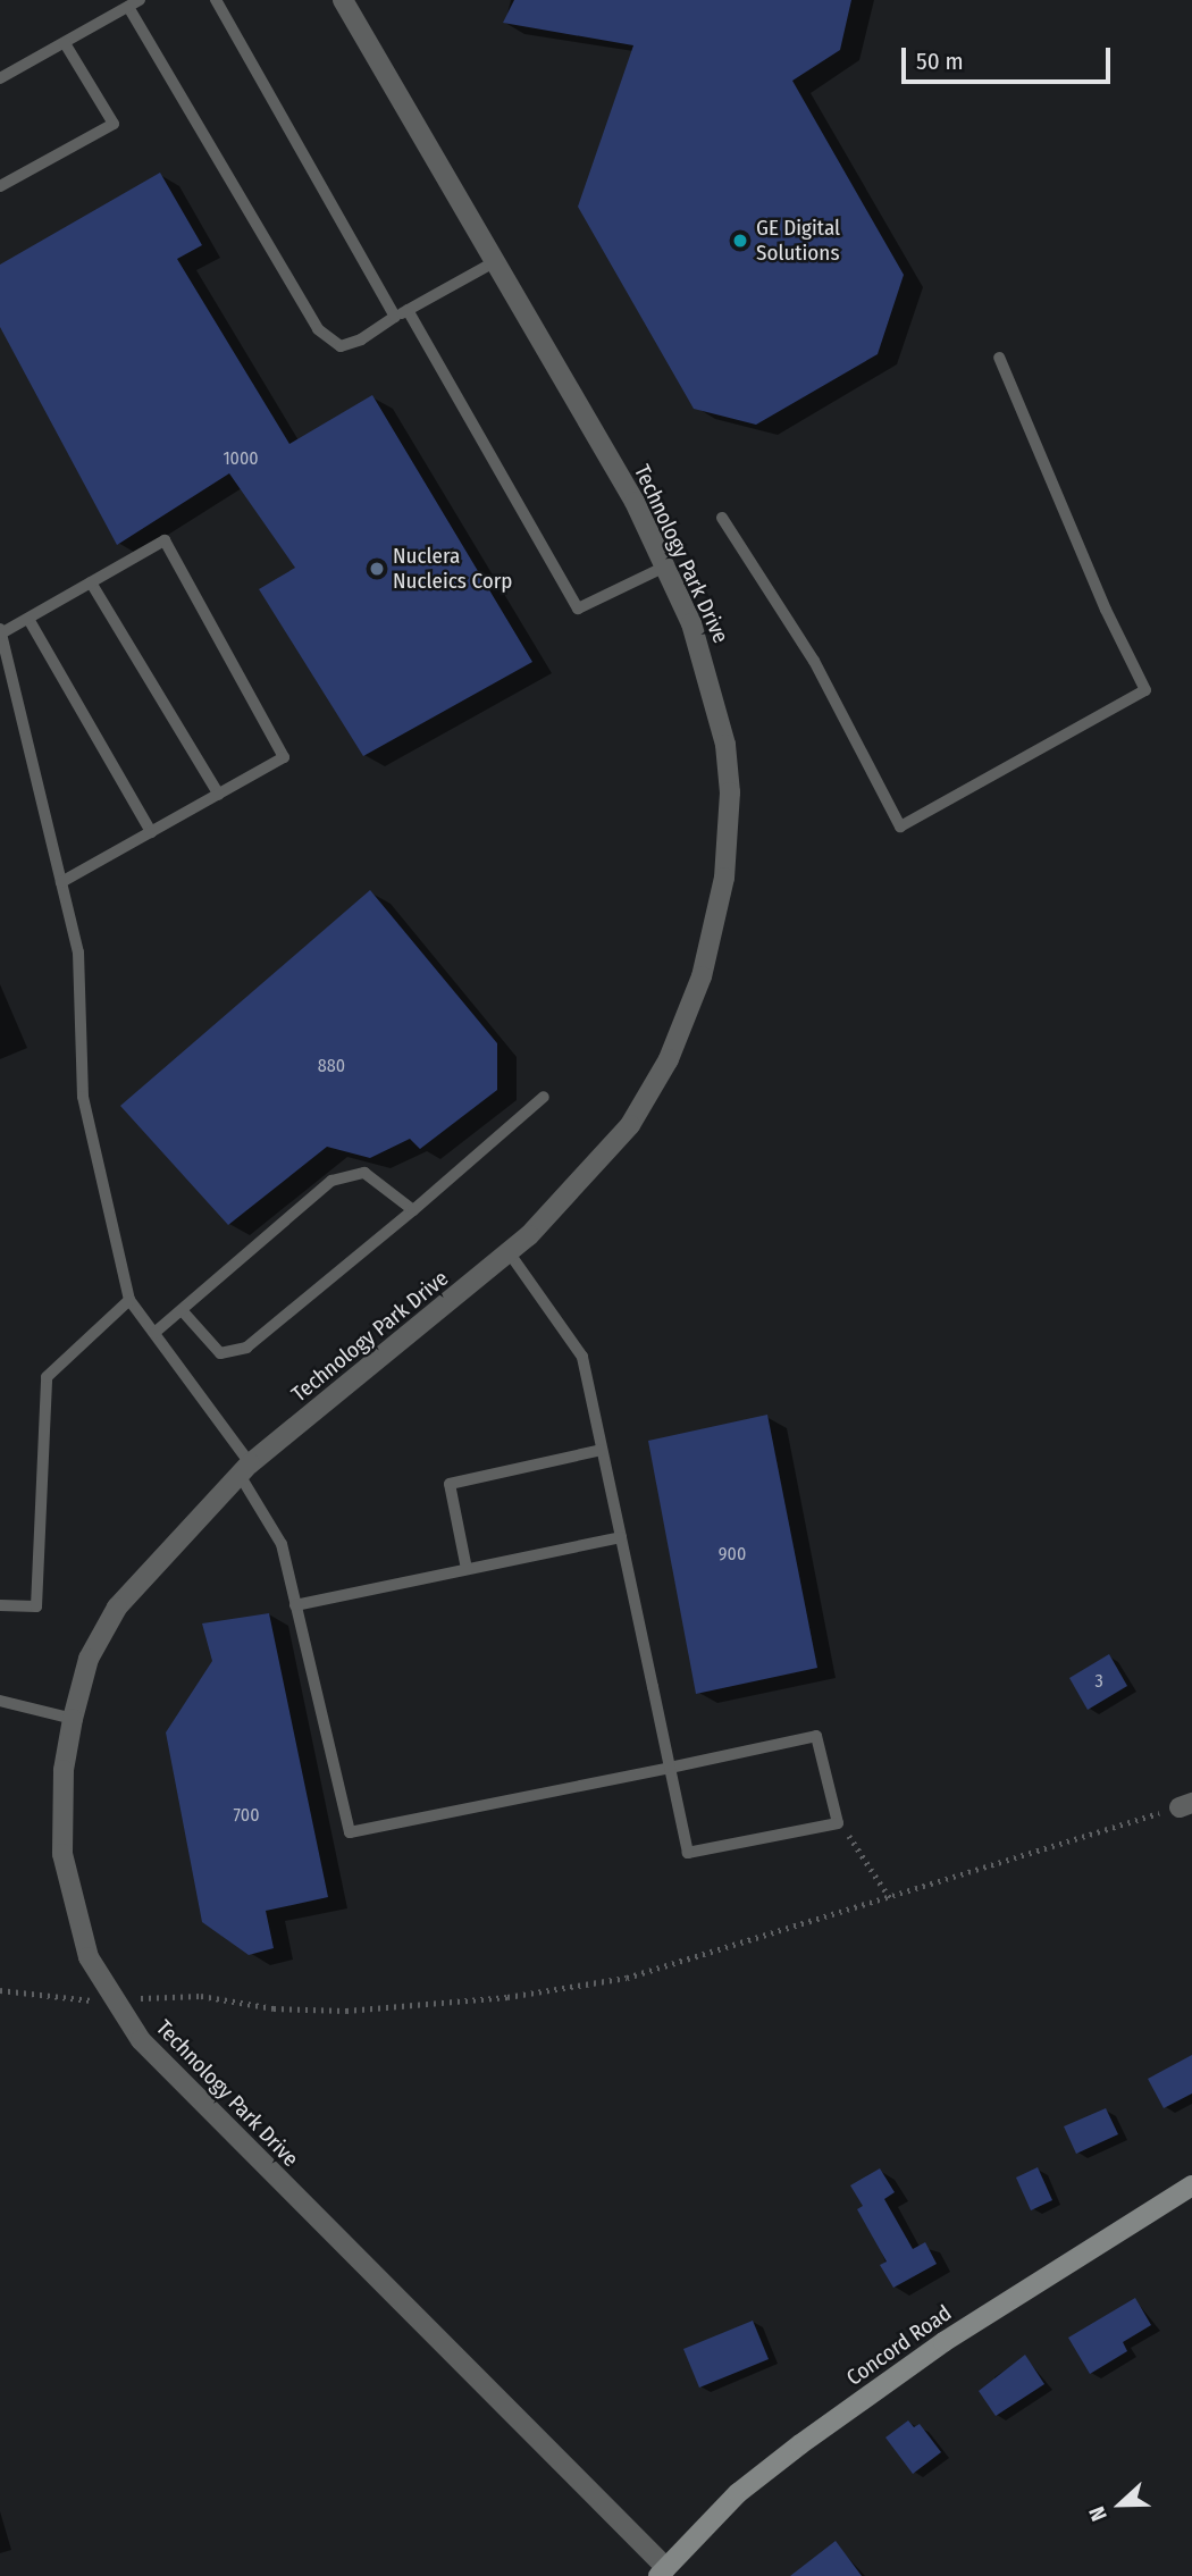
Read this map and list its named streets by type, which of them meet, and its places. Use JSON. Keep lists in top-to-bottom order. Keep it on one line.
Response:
{"streets":{"main road":["Concord Road"],"street":["Technology Park Drive"]},"crossings":[["Technology Park Drive","Concord Road"]],"places":["GE Digital Solutions","Nuclera Nucleics Corp"],"house_numbers":["1000","880","900","3","700"],"scale_bar":"50 m","north":"left"}
